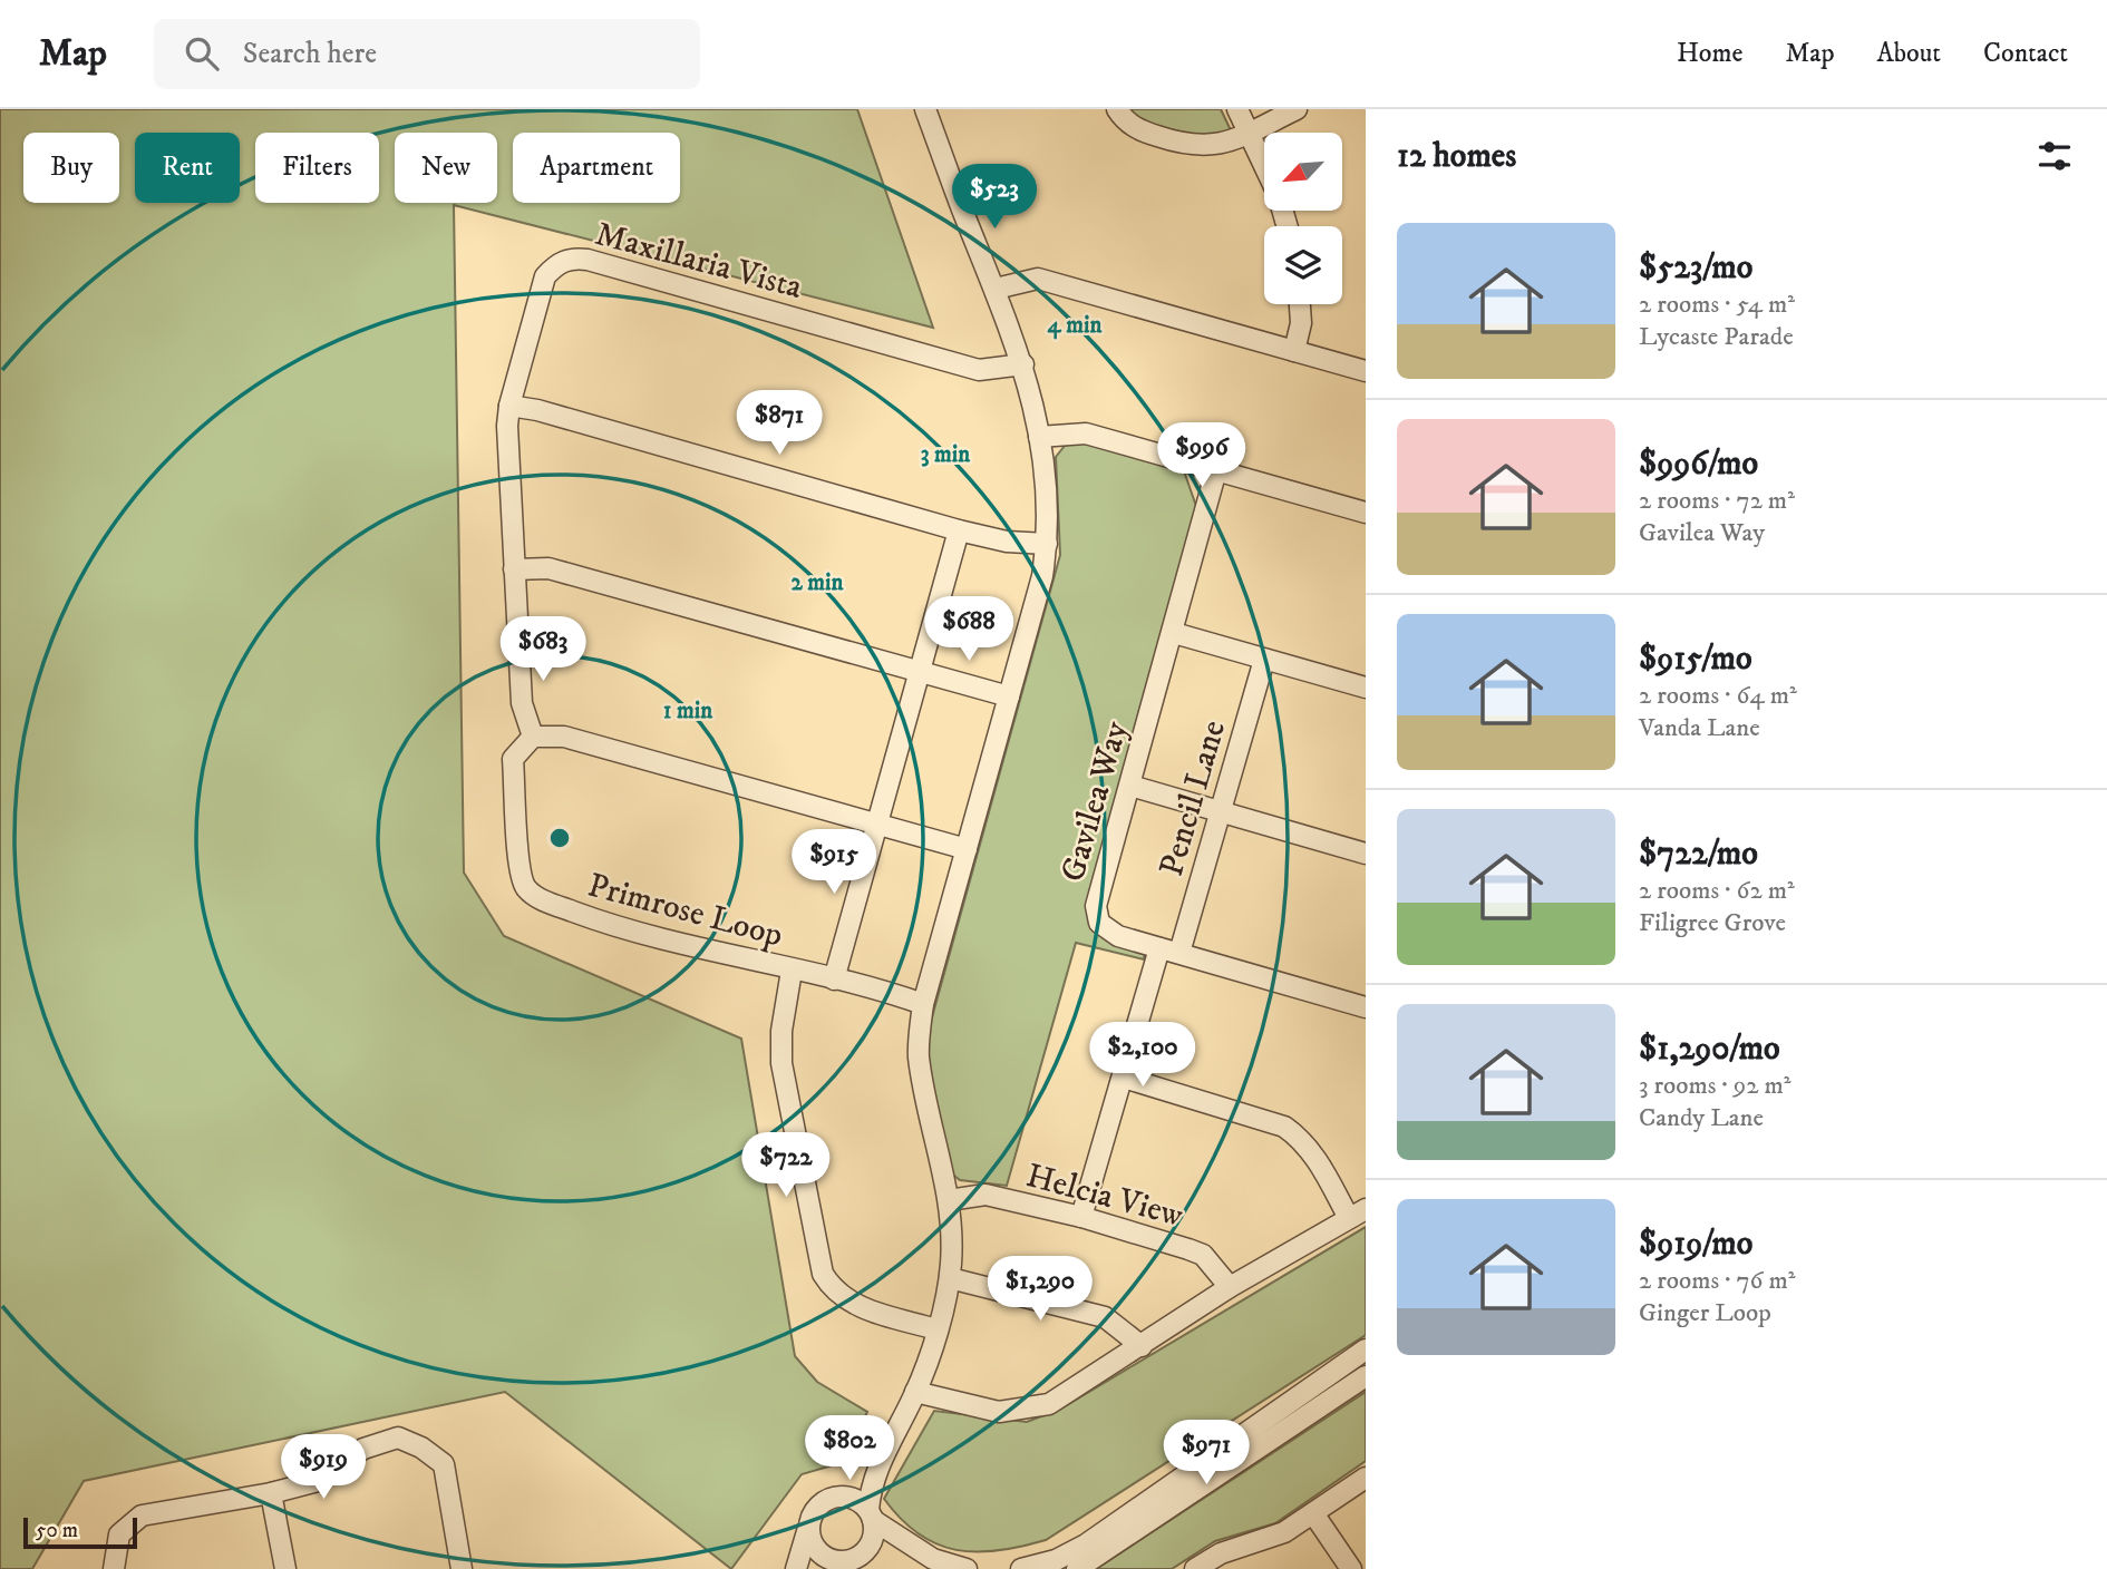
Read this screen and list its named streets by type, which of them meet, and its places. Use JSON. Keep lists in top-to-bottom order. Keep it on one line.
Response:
{"streets":{"street":["Maxillaria Vista","Pencil Lane","Gavilea Way","Primrose Loop","Helcia View"]},"crossings":[["Maxillaria Vista","Primrose Loop"],["Pencil Lane","Gavilea Way"],["Pencil Lane","Helcia View"]],"scale_bar":"50 m","north":"bottom left","page":{"header":"Map","search":"Search here","nav":["Home","Map","About","Contact"],"heading":"12 homes","chip":["Buy","Rent","Filters","New","Apartment"],"price":["$523","$871","$996","$688","$683","$915","$2,100","$722","$1,290","$802","$971","$919"],"list":[{"name":"$523/mo","note":"2 rooms · 54 m² · Lycaste Parade"},{"name":"$996/mo","note":"2 rooms · 72 m² · Gavilea Way"},{"name":"$915/mo","note":"2 rooms · 64 m² · Vanda Lane"},{"name":"$722/mo","note":"2 rooms · 62 m² · Filigree Grove"},{"name":"$1,290/mo","note":"3 rooms · 92 m² · Candy Lane"},{"name":"$919/mo","note":"2 rooms · 76 m² · Ginger Loop"}],"scale":"50 m"},"rings":["4 min","3 min","2 min","1 min"]}
